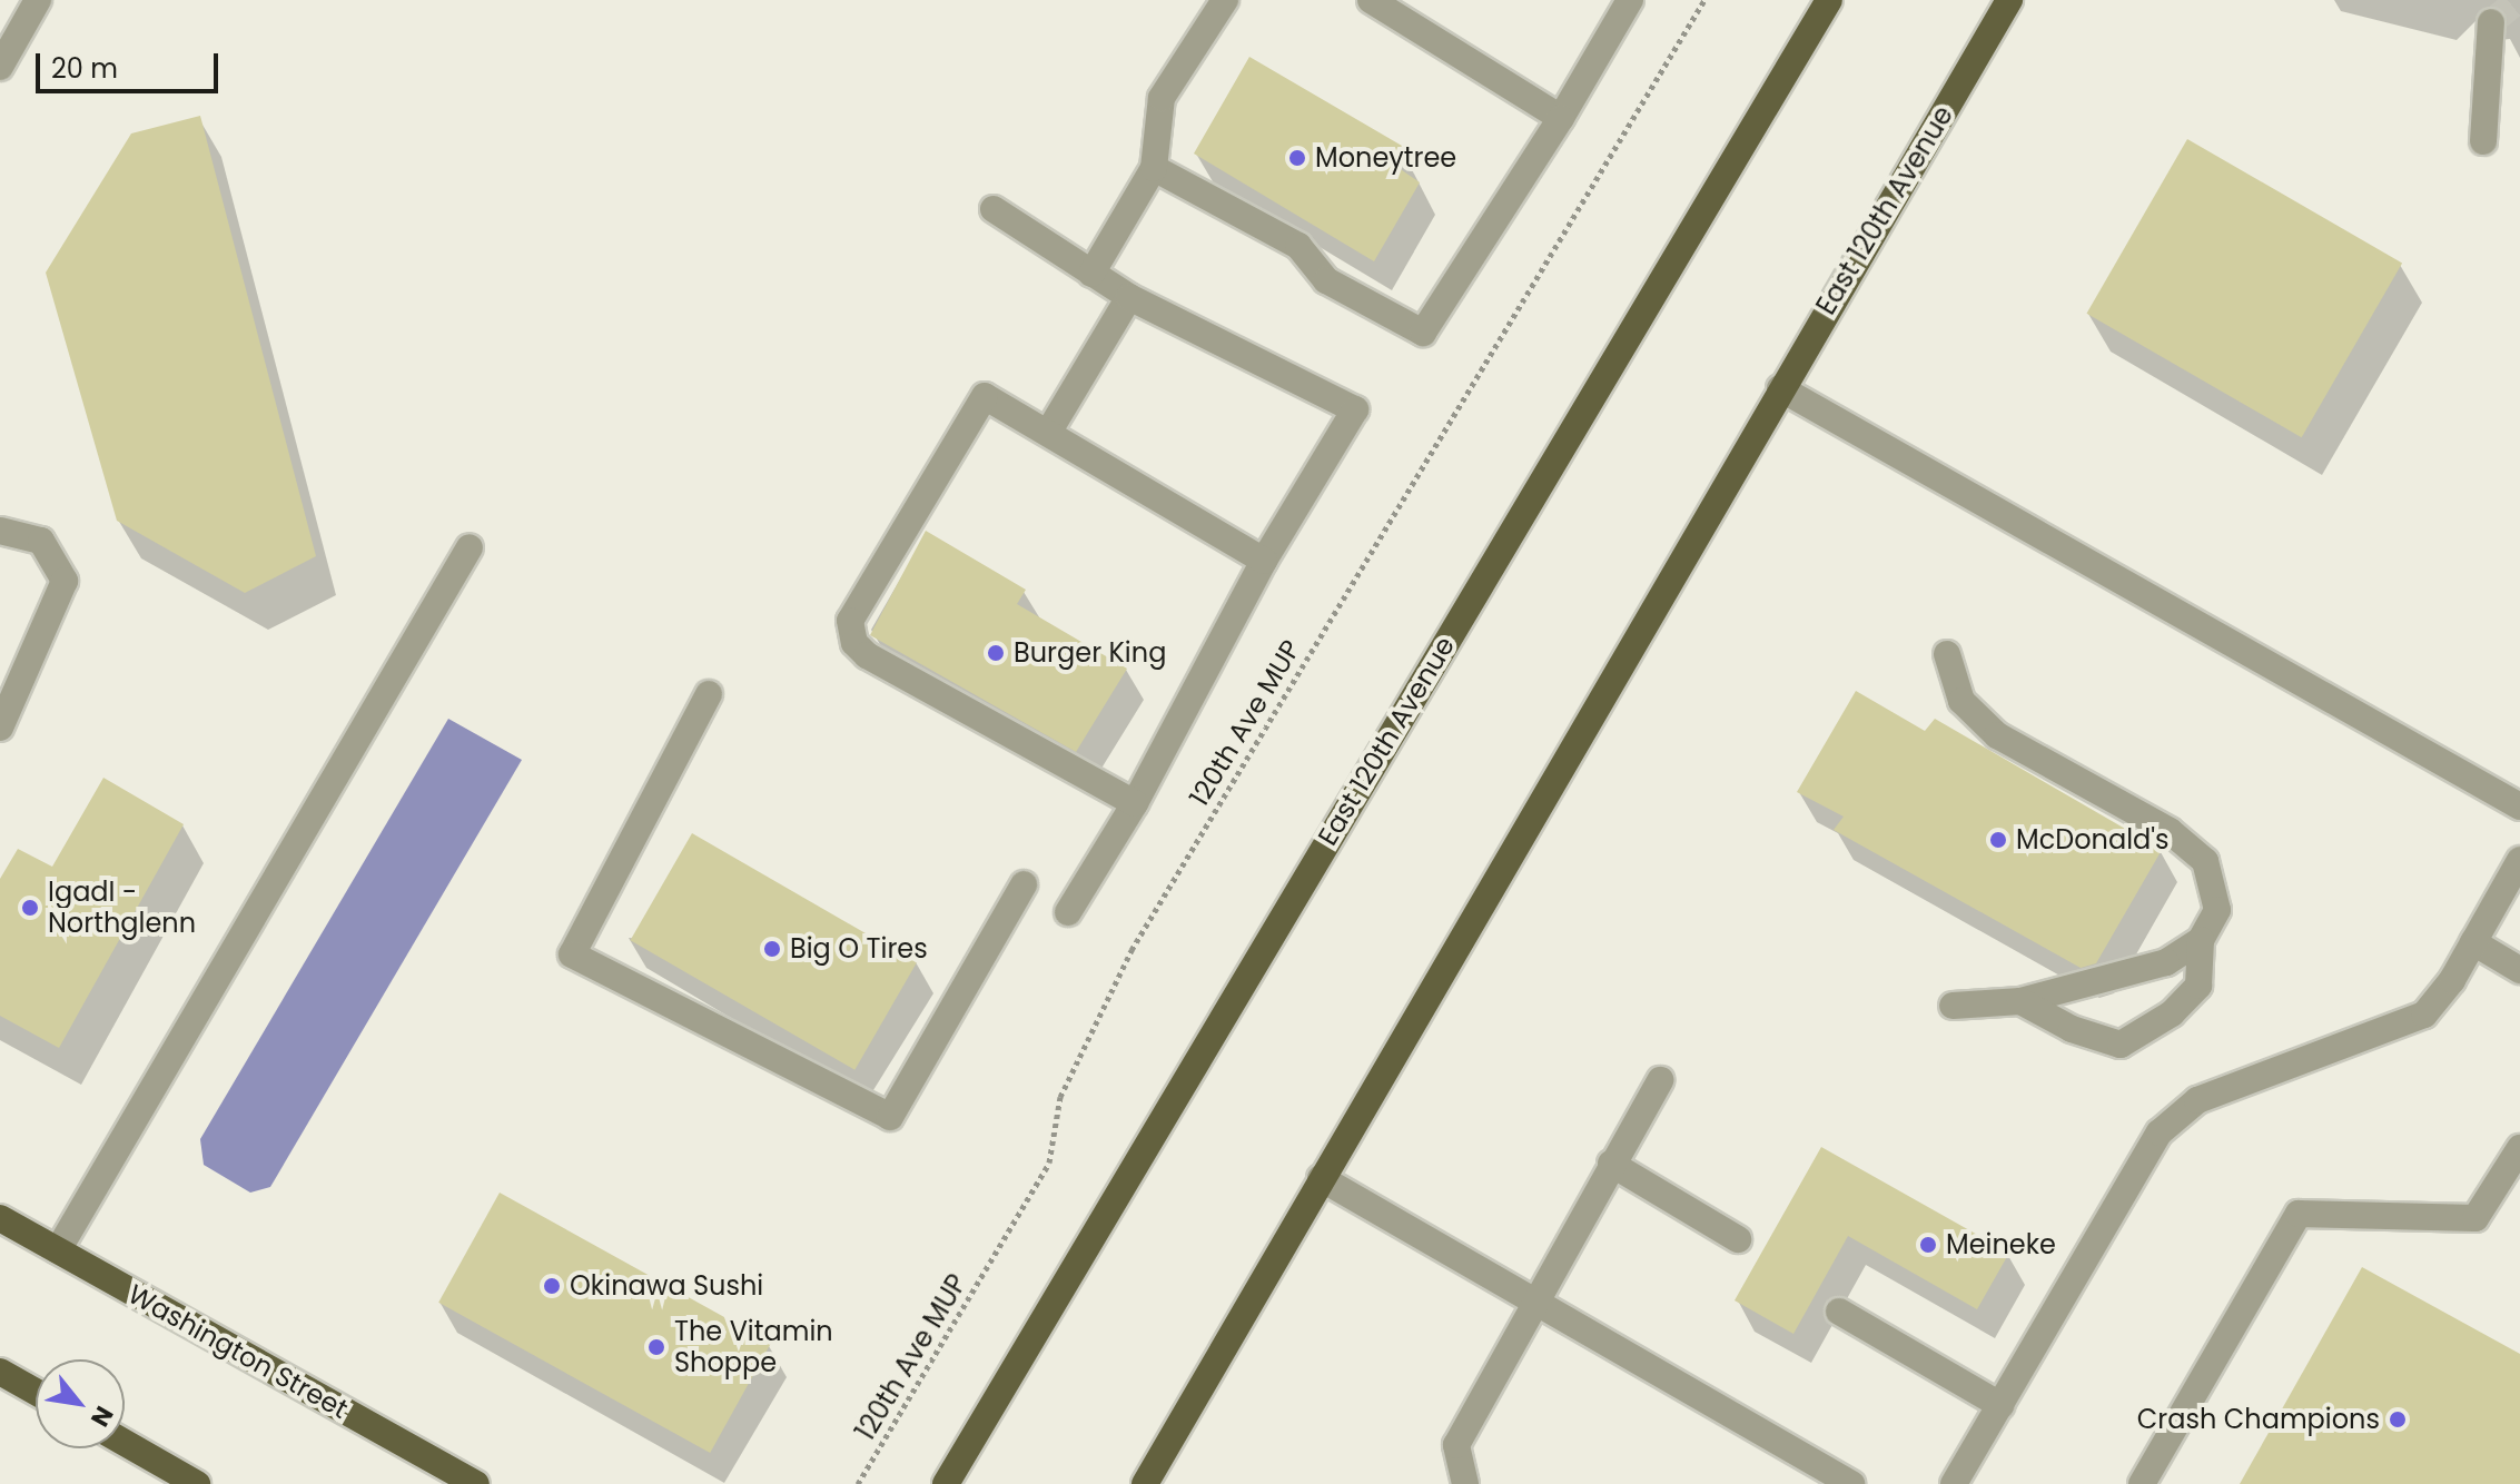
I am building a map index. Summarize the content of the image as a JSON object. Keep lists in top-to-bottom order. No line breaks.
{"streets":{"main road":["East 120th Avenue","Washington Street"],"path":["120th Ave MUP"]},"places":["Moneytree","Burger King","McDonald's","IgadI - Northglenn","Big O Tires","Meineke","Okinawa Sushi","The Vitamin Shoppe","Crash Champions"],"scale_bar":"20 m","north":"bottom right"}
